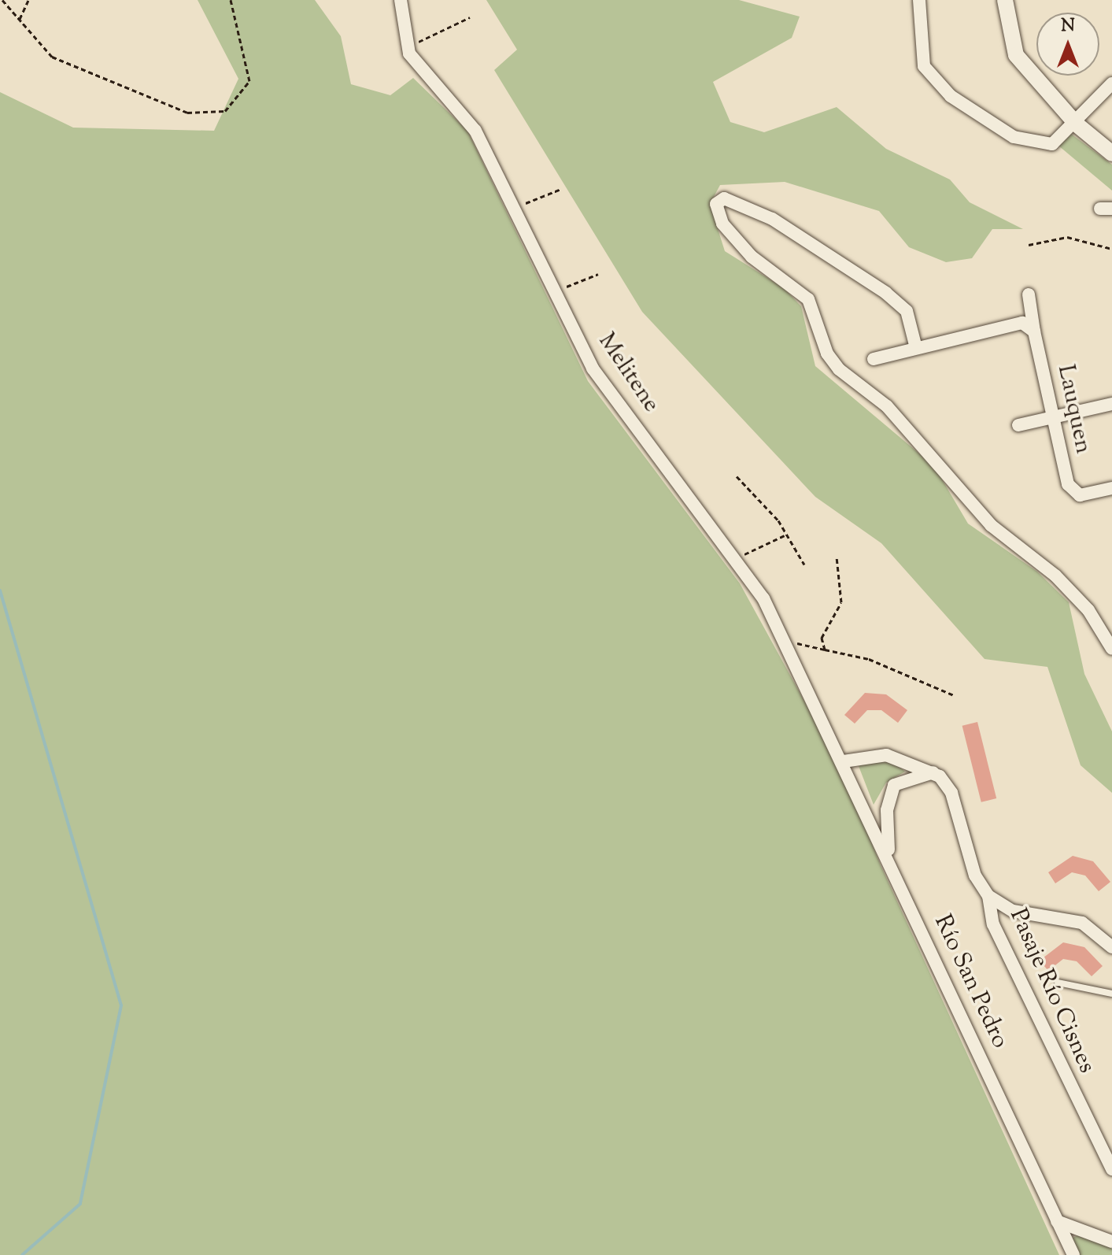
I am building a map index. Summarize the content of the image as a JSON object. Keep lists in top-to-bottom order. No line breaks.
{"streets":{"street":["Melitene","Lauquen","Río San Pedro","Pasaje Río Cisnes"]},"crossings":[["Melitene","Río San Pedro"]],"north":"top"}
